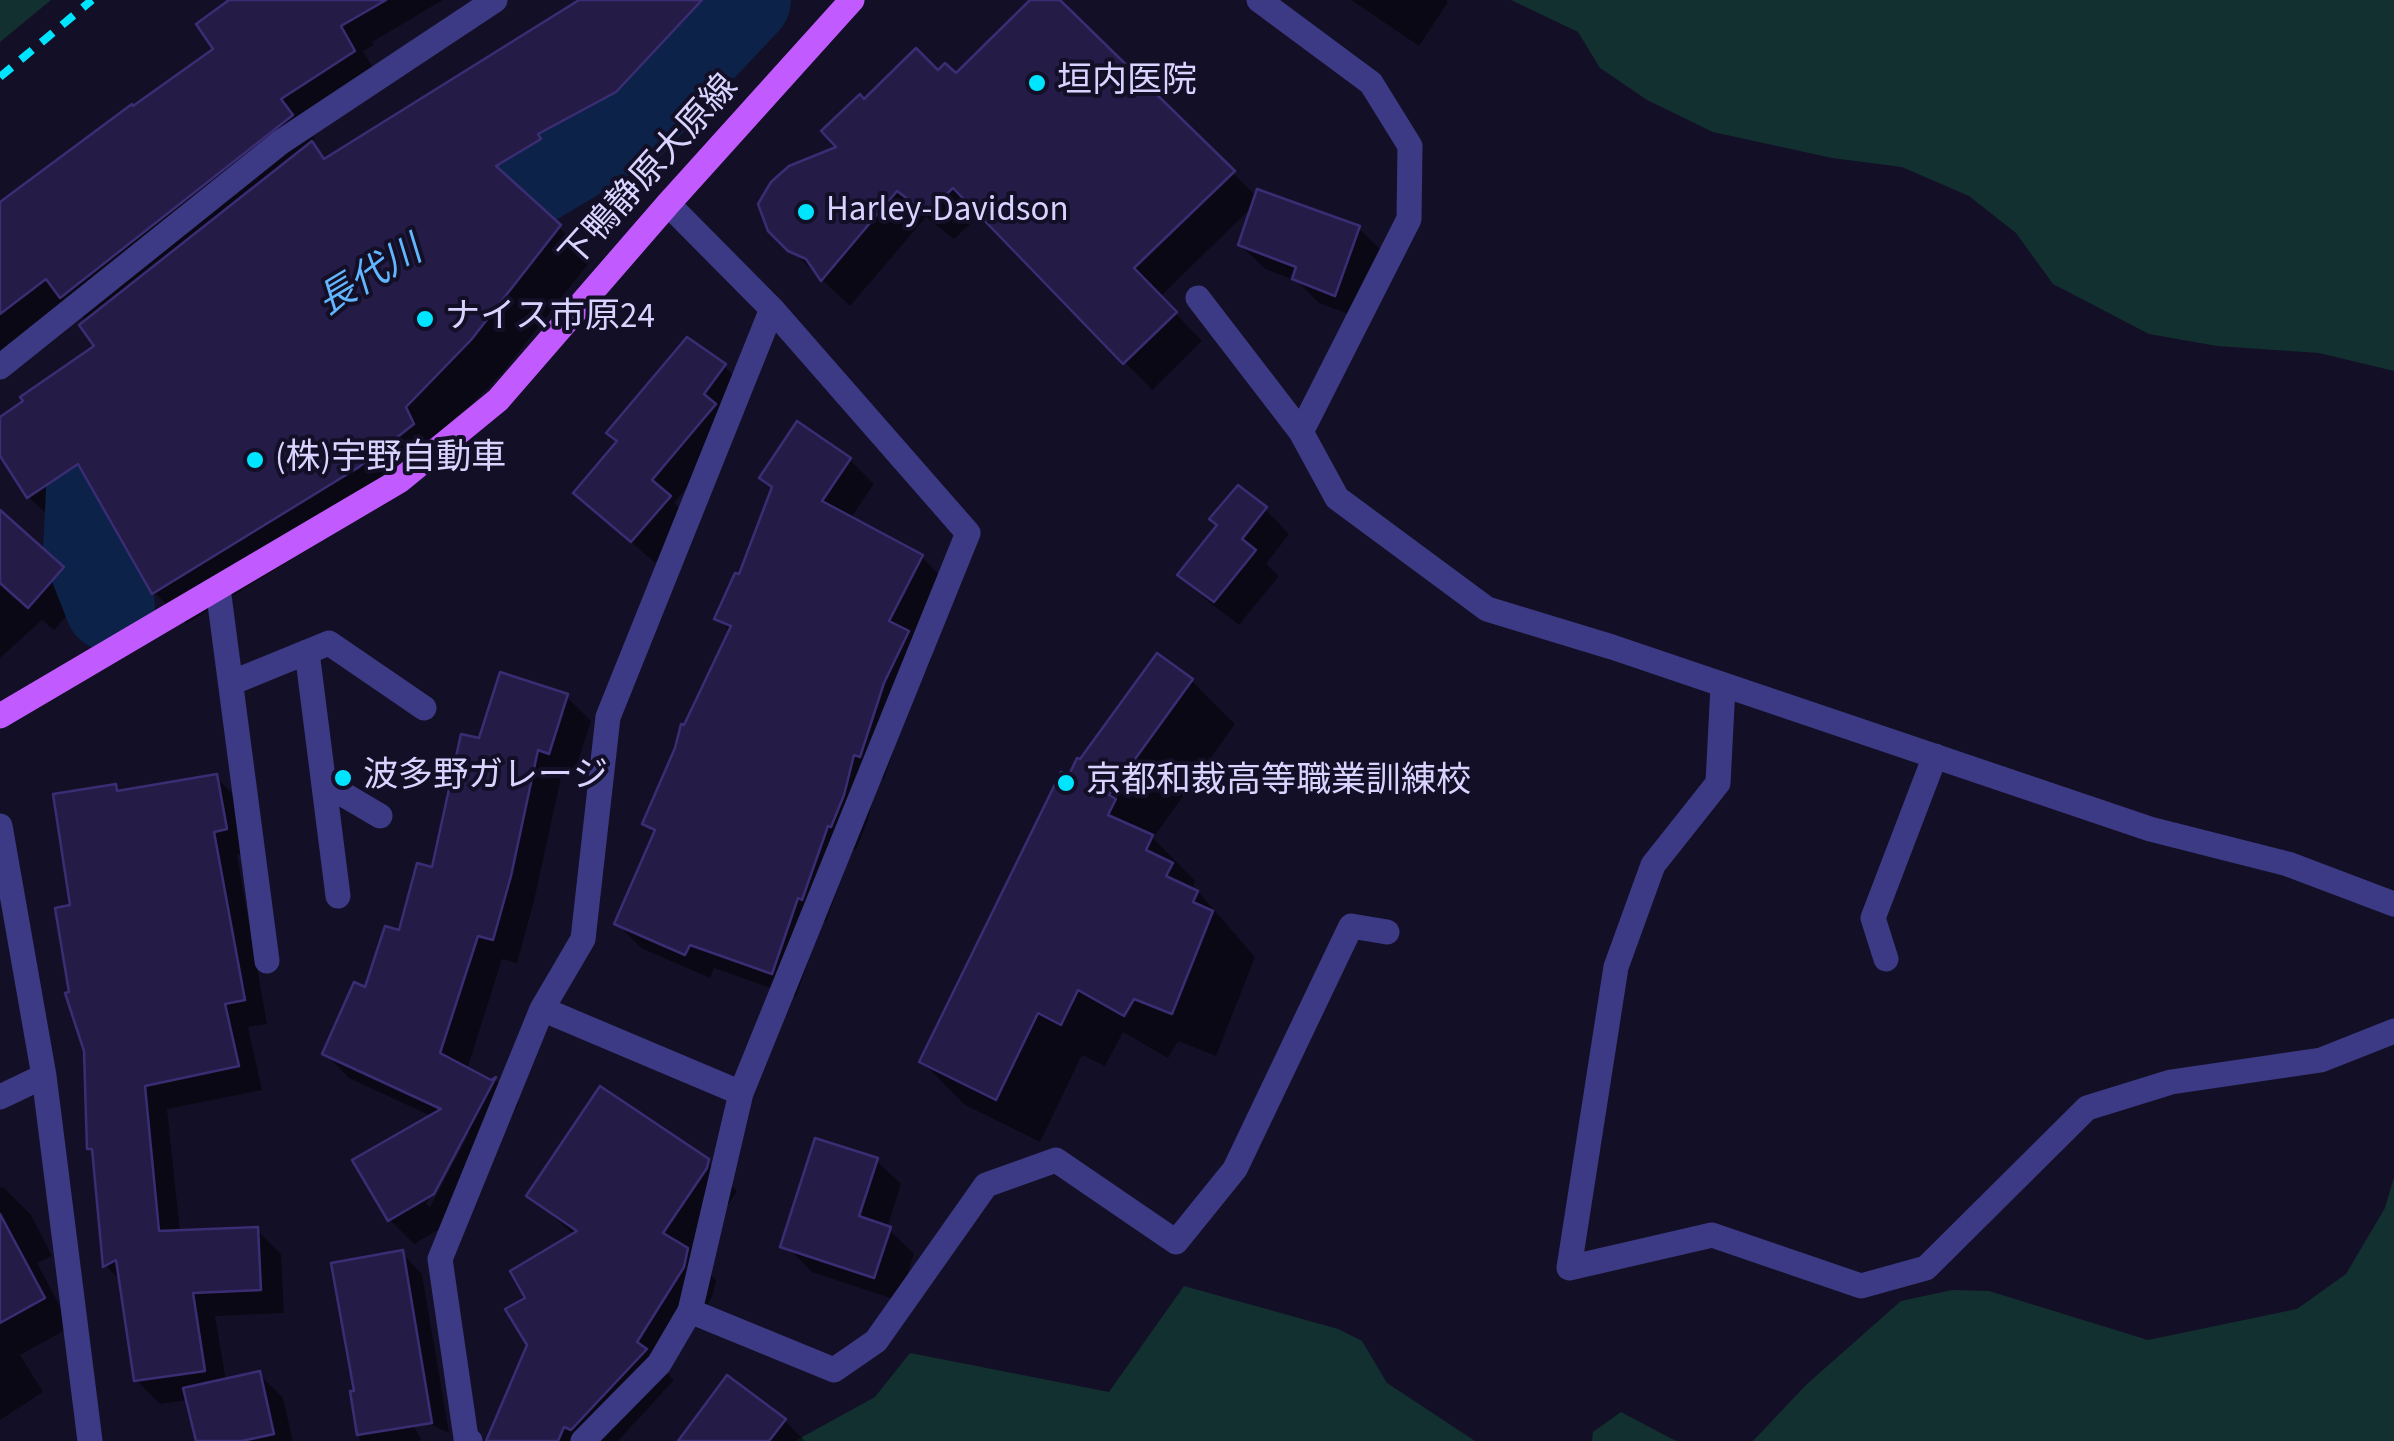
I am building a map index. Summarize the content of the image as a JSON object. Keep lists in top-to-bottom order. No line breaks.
{"streets":{"main road":["下鴨静原大原線"]},"water":["長代川"],"places":["垣内医院","Harley-Davidson","ナイス市原24","(株)宇野自動車","波多野ガレージ","京都和裁高等職業訓練校"]}
